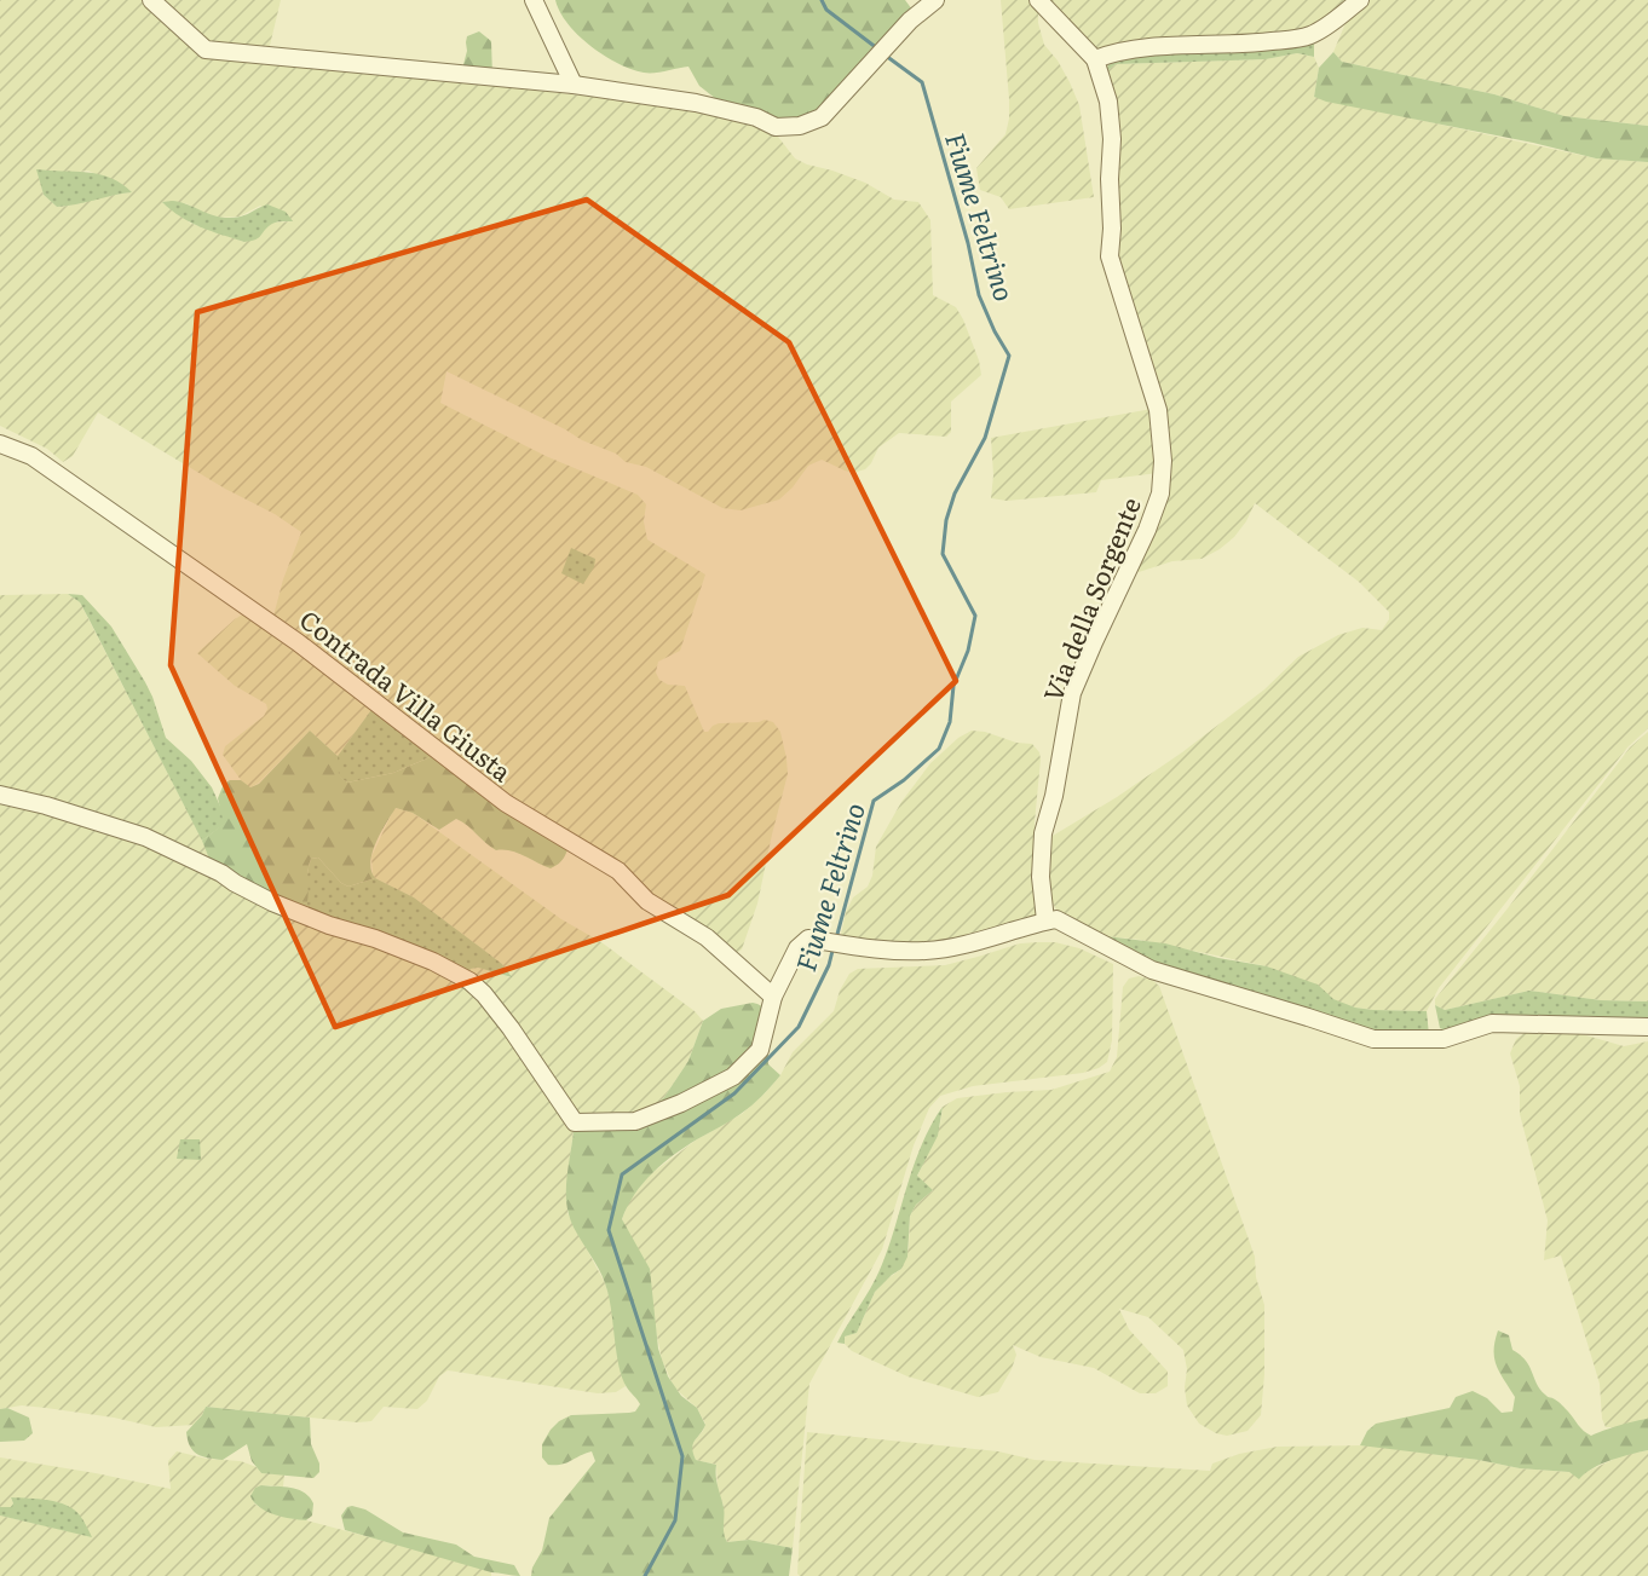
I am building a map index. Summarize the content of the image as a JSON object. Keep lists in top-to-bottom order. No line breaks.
{"streets":{"street":["Via della Sorgente","Contrada Villa Giusta"]},"water":["Fiume Feltrino"]}
